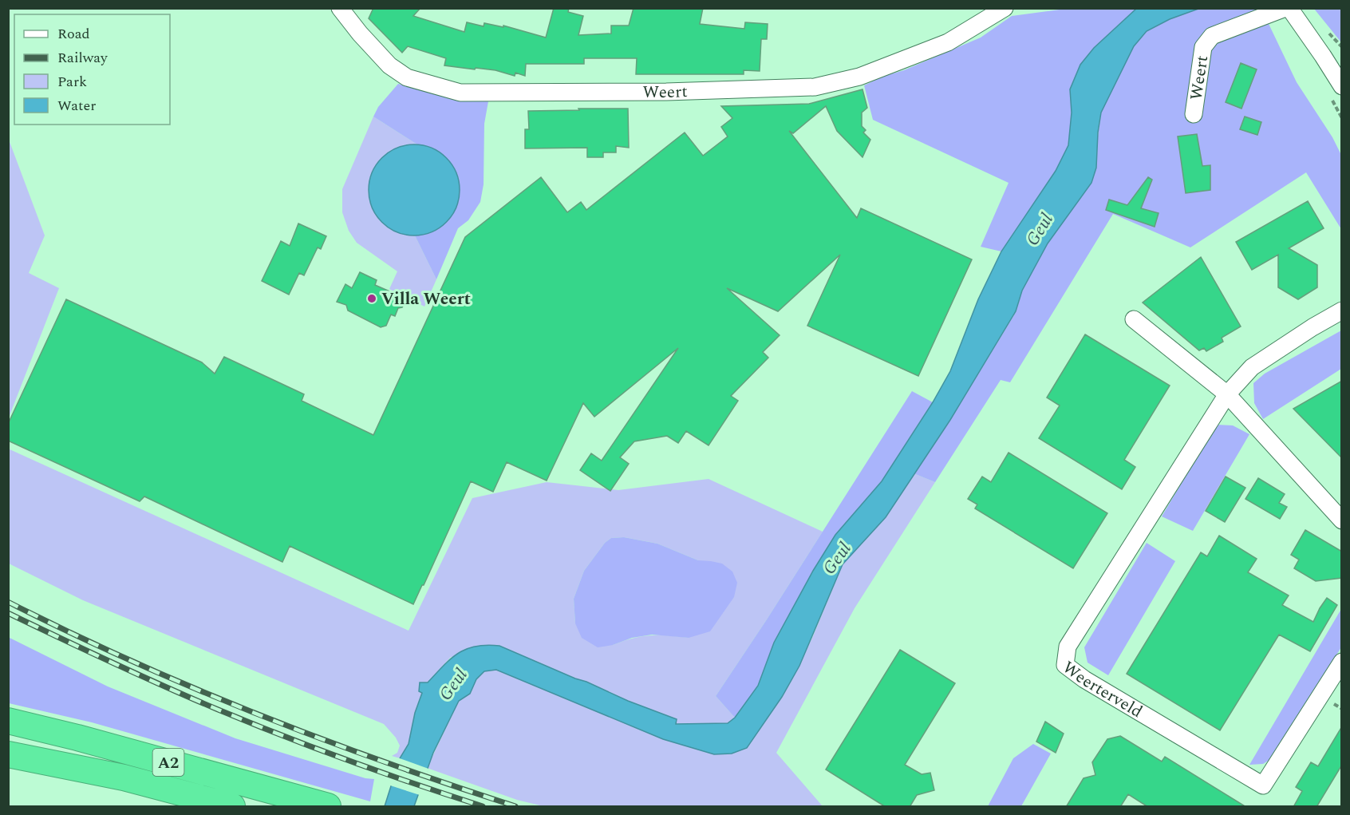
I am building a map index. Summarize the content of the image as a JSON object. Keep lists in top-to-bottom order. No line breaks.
{"streets":{"highway":["A2"],"street":["Weert","Weerterveld"]},"water":["Geul"],"places":["Villa Weert"],"legend":["Road","Railway","Park","Water"]}
